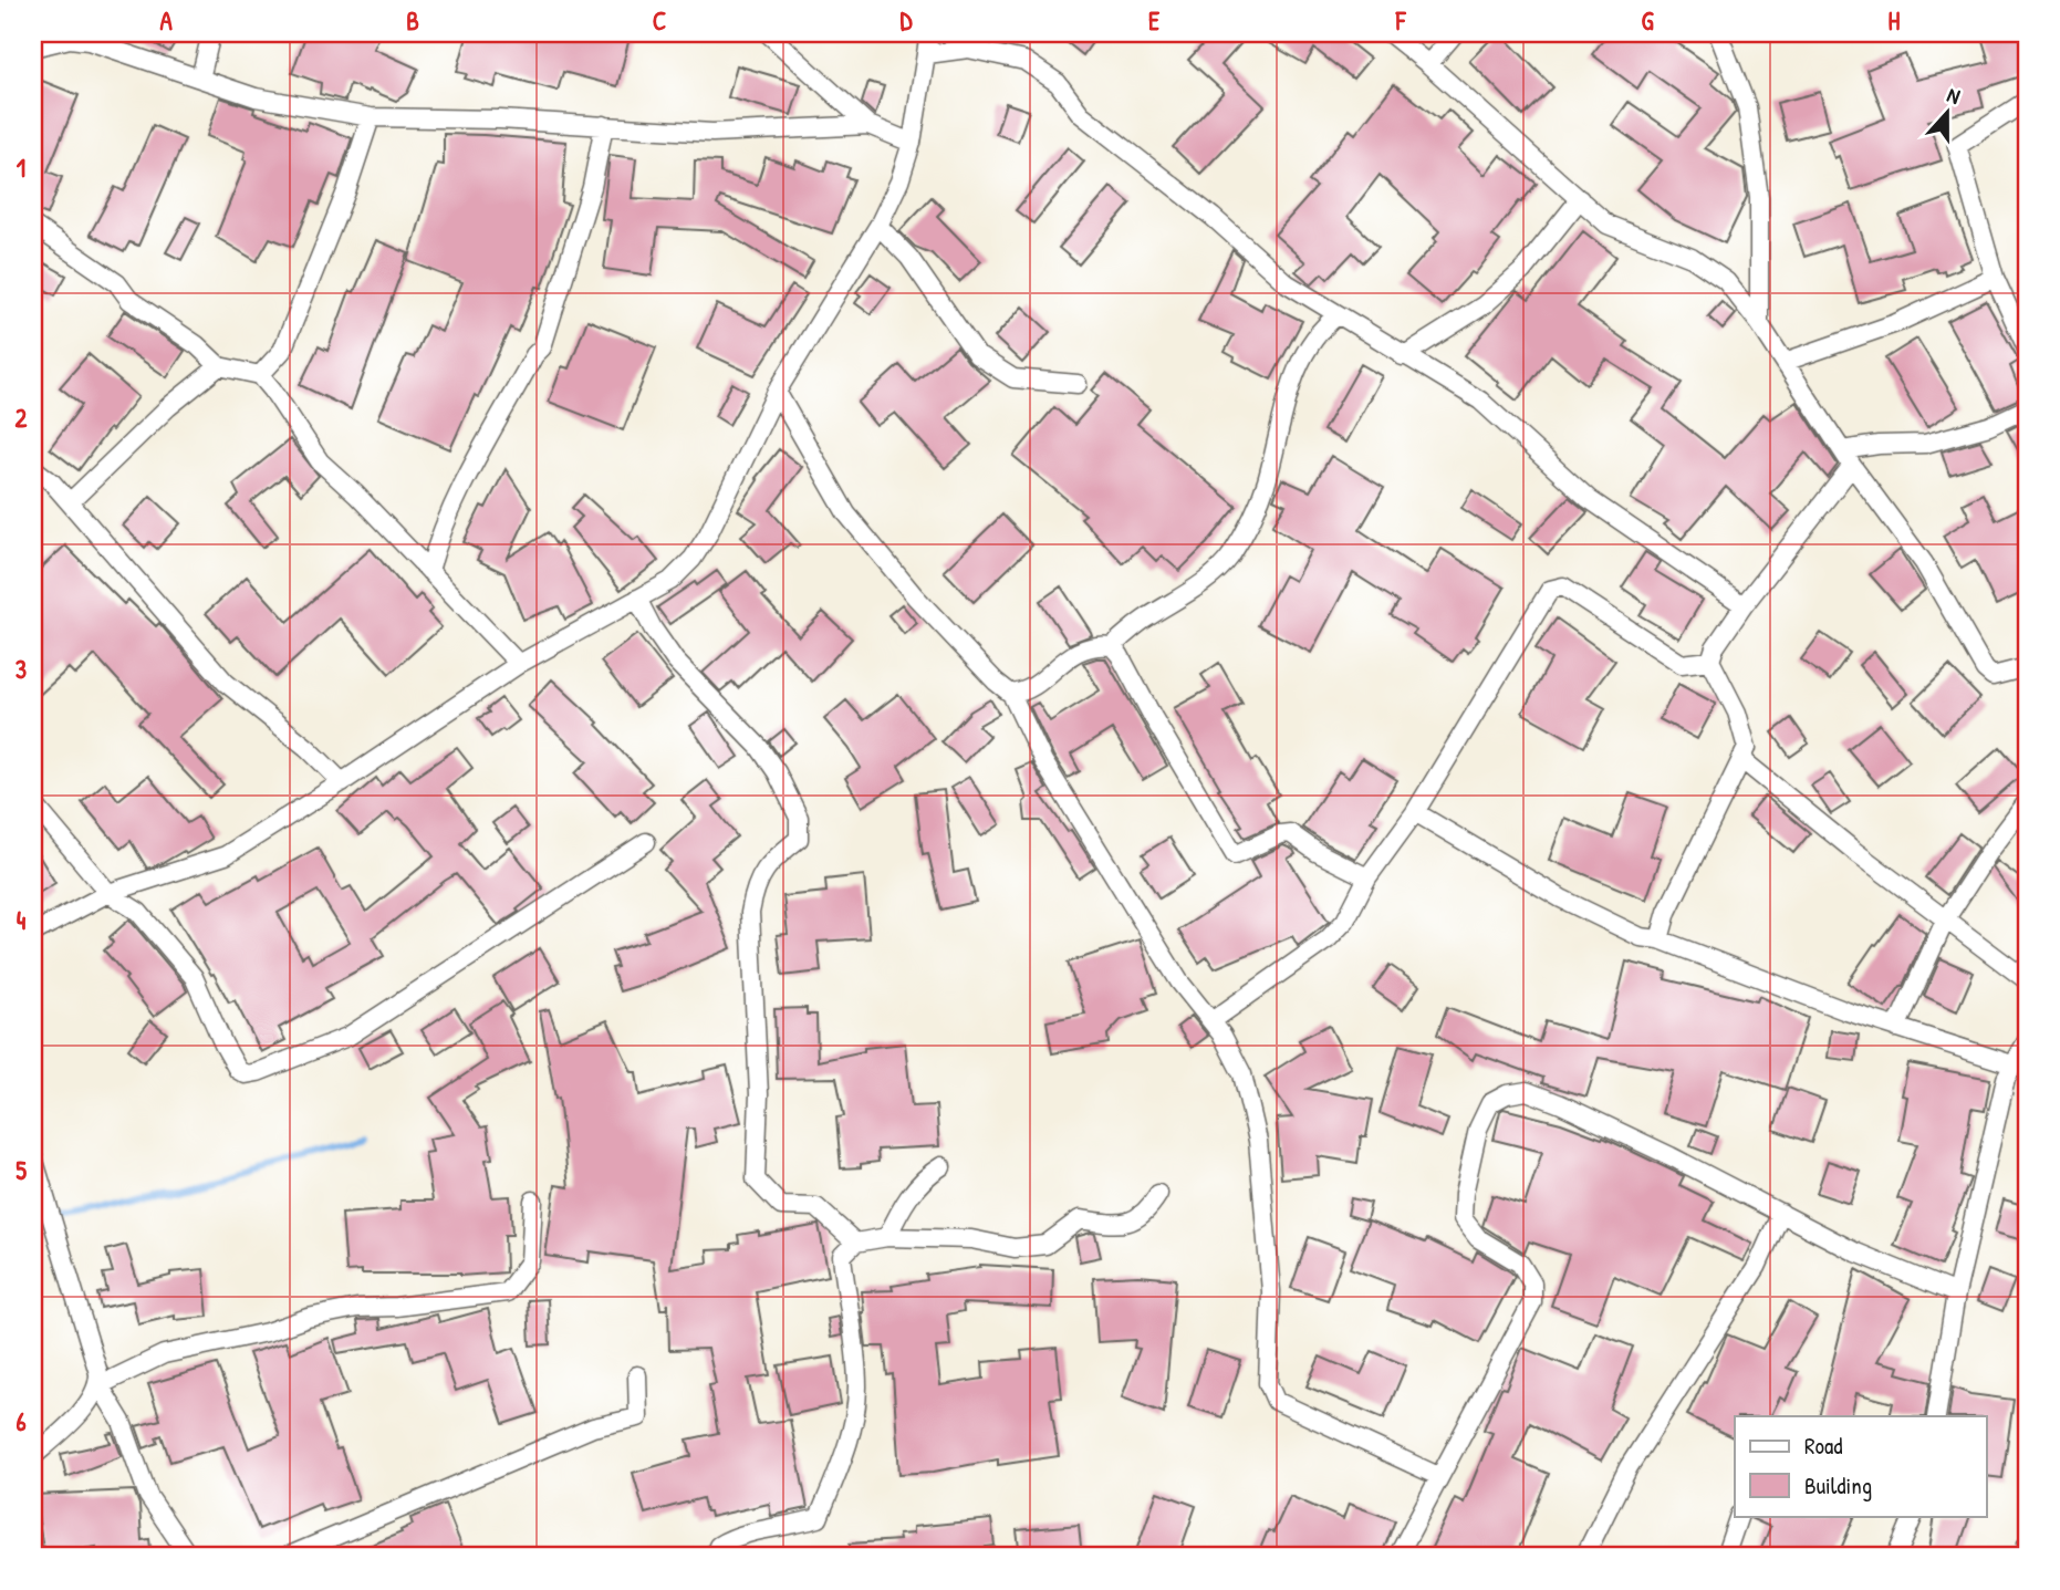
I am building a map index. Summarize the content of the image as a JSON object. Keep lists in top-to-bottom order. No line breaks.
{"legend":["Road","Building"],"north":"top","grid":{"columns":["A","B","C","D","E","F","G","H"],"rows":["1","2","3","4","5","6"]}}
